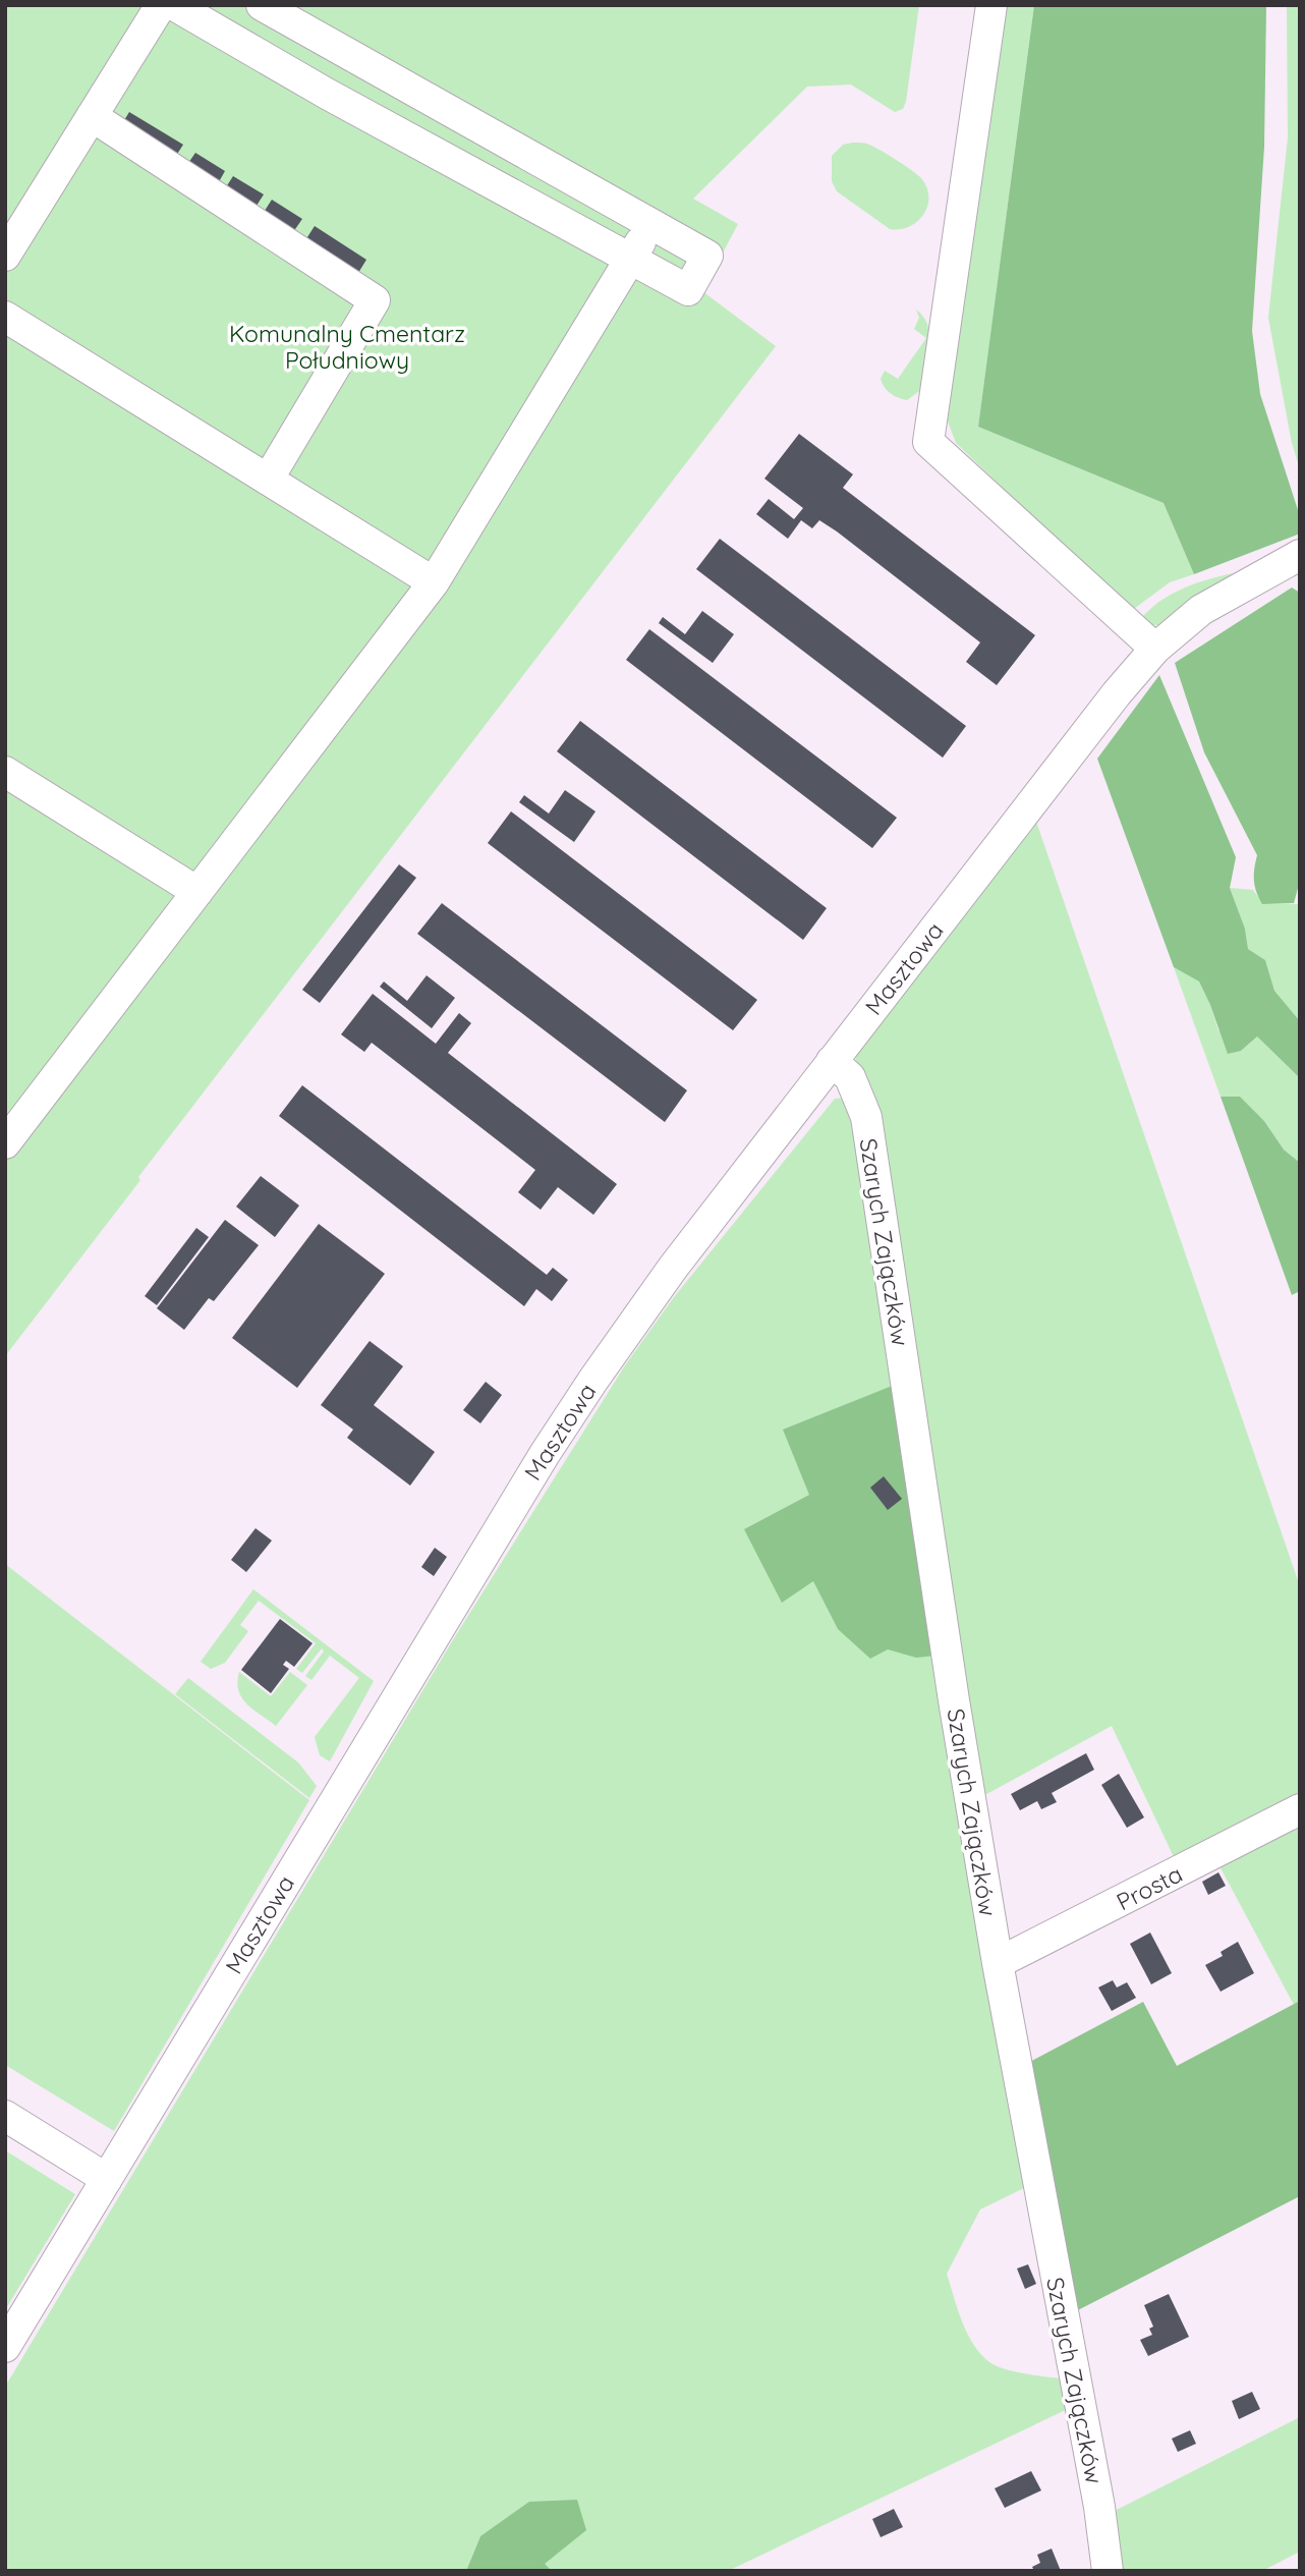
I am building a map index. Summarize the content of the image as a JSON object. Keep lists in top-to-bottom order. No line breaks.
{"streets":{"street":["Masztowa","Szarych Zajączków","Prosta"]},"crossings":[["Masztowa","Szarych Zajączków"],["Szarych Zajączków","Prosta"]],"parks":["Komunalny Cmentarz Południowy"]}
